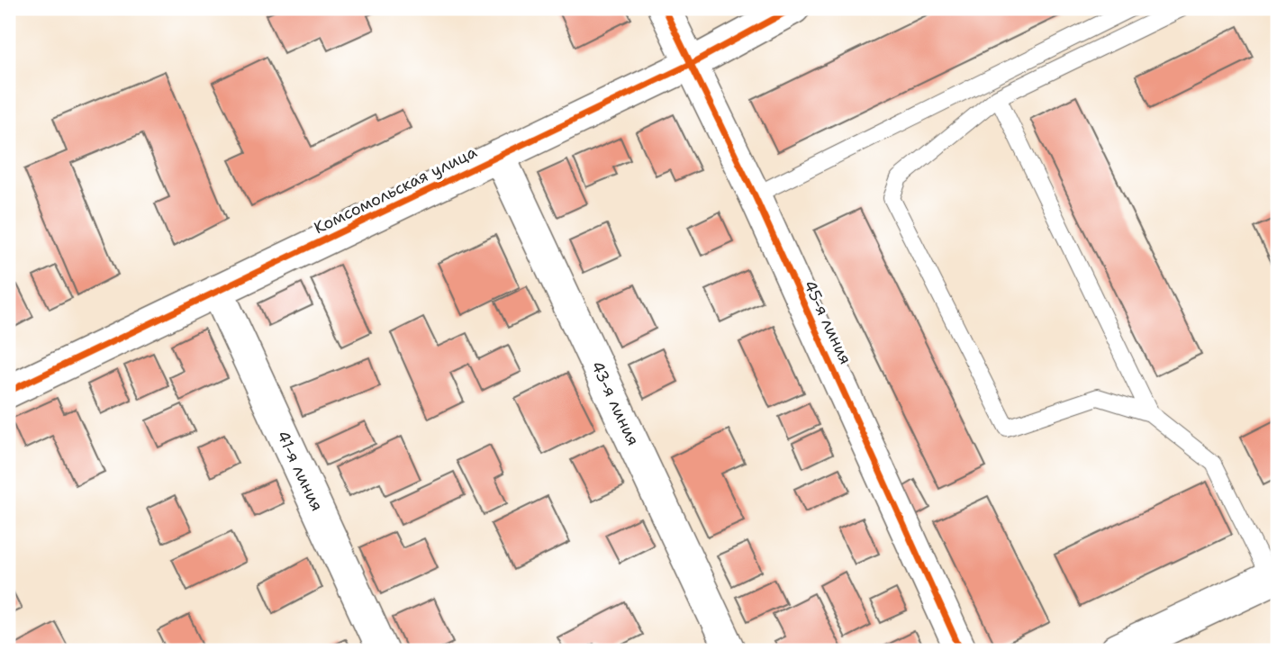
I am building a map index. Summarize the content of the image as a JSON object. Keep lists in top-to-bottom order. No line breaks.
{"streets":{"street":["Комсомольская улица","45-я линия","43-я линия","41-я линия"]},"crossings":[["Комсомольская улица","45-я линия"],["Комсомольская улица","43-я линия"],["Комсомольская улица","41-я линия"]]}
